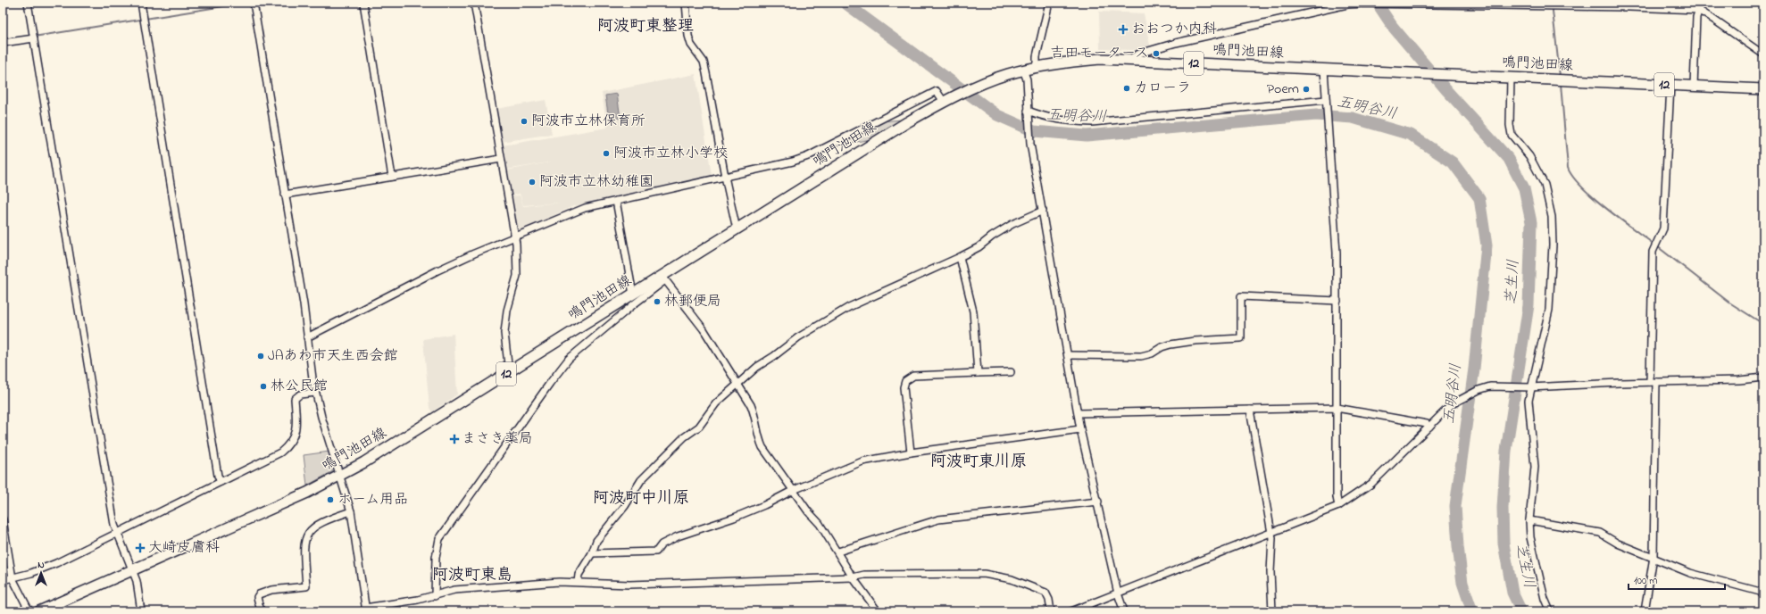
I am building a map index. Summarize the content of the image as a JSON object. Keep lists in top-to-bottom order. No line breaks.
{"streets":{"main road":["鳴門池田線","12"]},"districts":["阿波町東整理","阿波町東川原","阿波町中川原","阿波町東島"],"water":["五明谷川","芝生川"],"places":{"health":["おおつか内科","まさき薬局","大崎皮膚科"],"other":["吉田モータース","カローラ","Poem","阿波市立林保育所","阿波市立林小学校","阿波市立林幼稚園","林郵便局","JAあわ市天生西会館","林公民館","ホーム用品"]},"scale_bar":"100 m","north":"top"}
